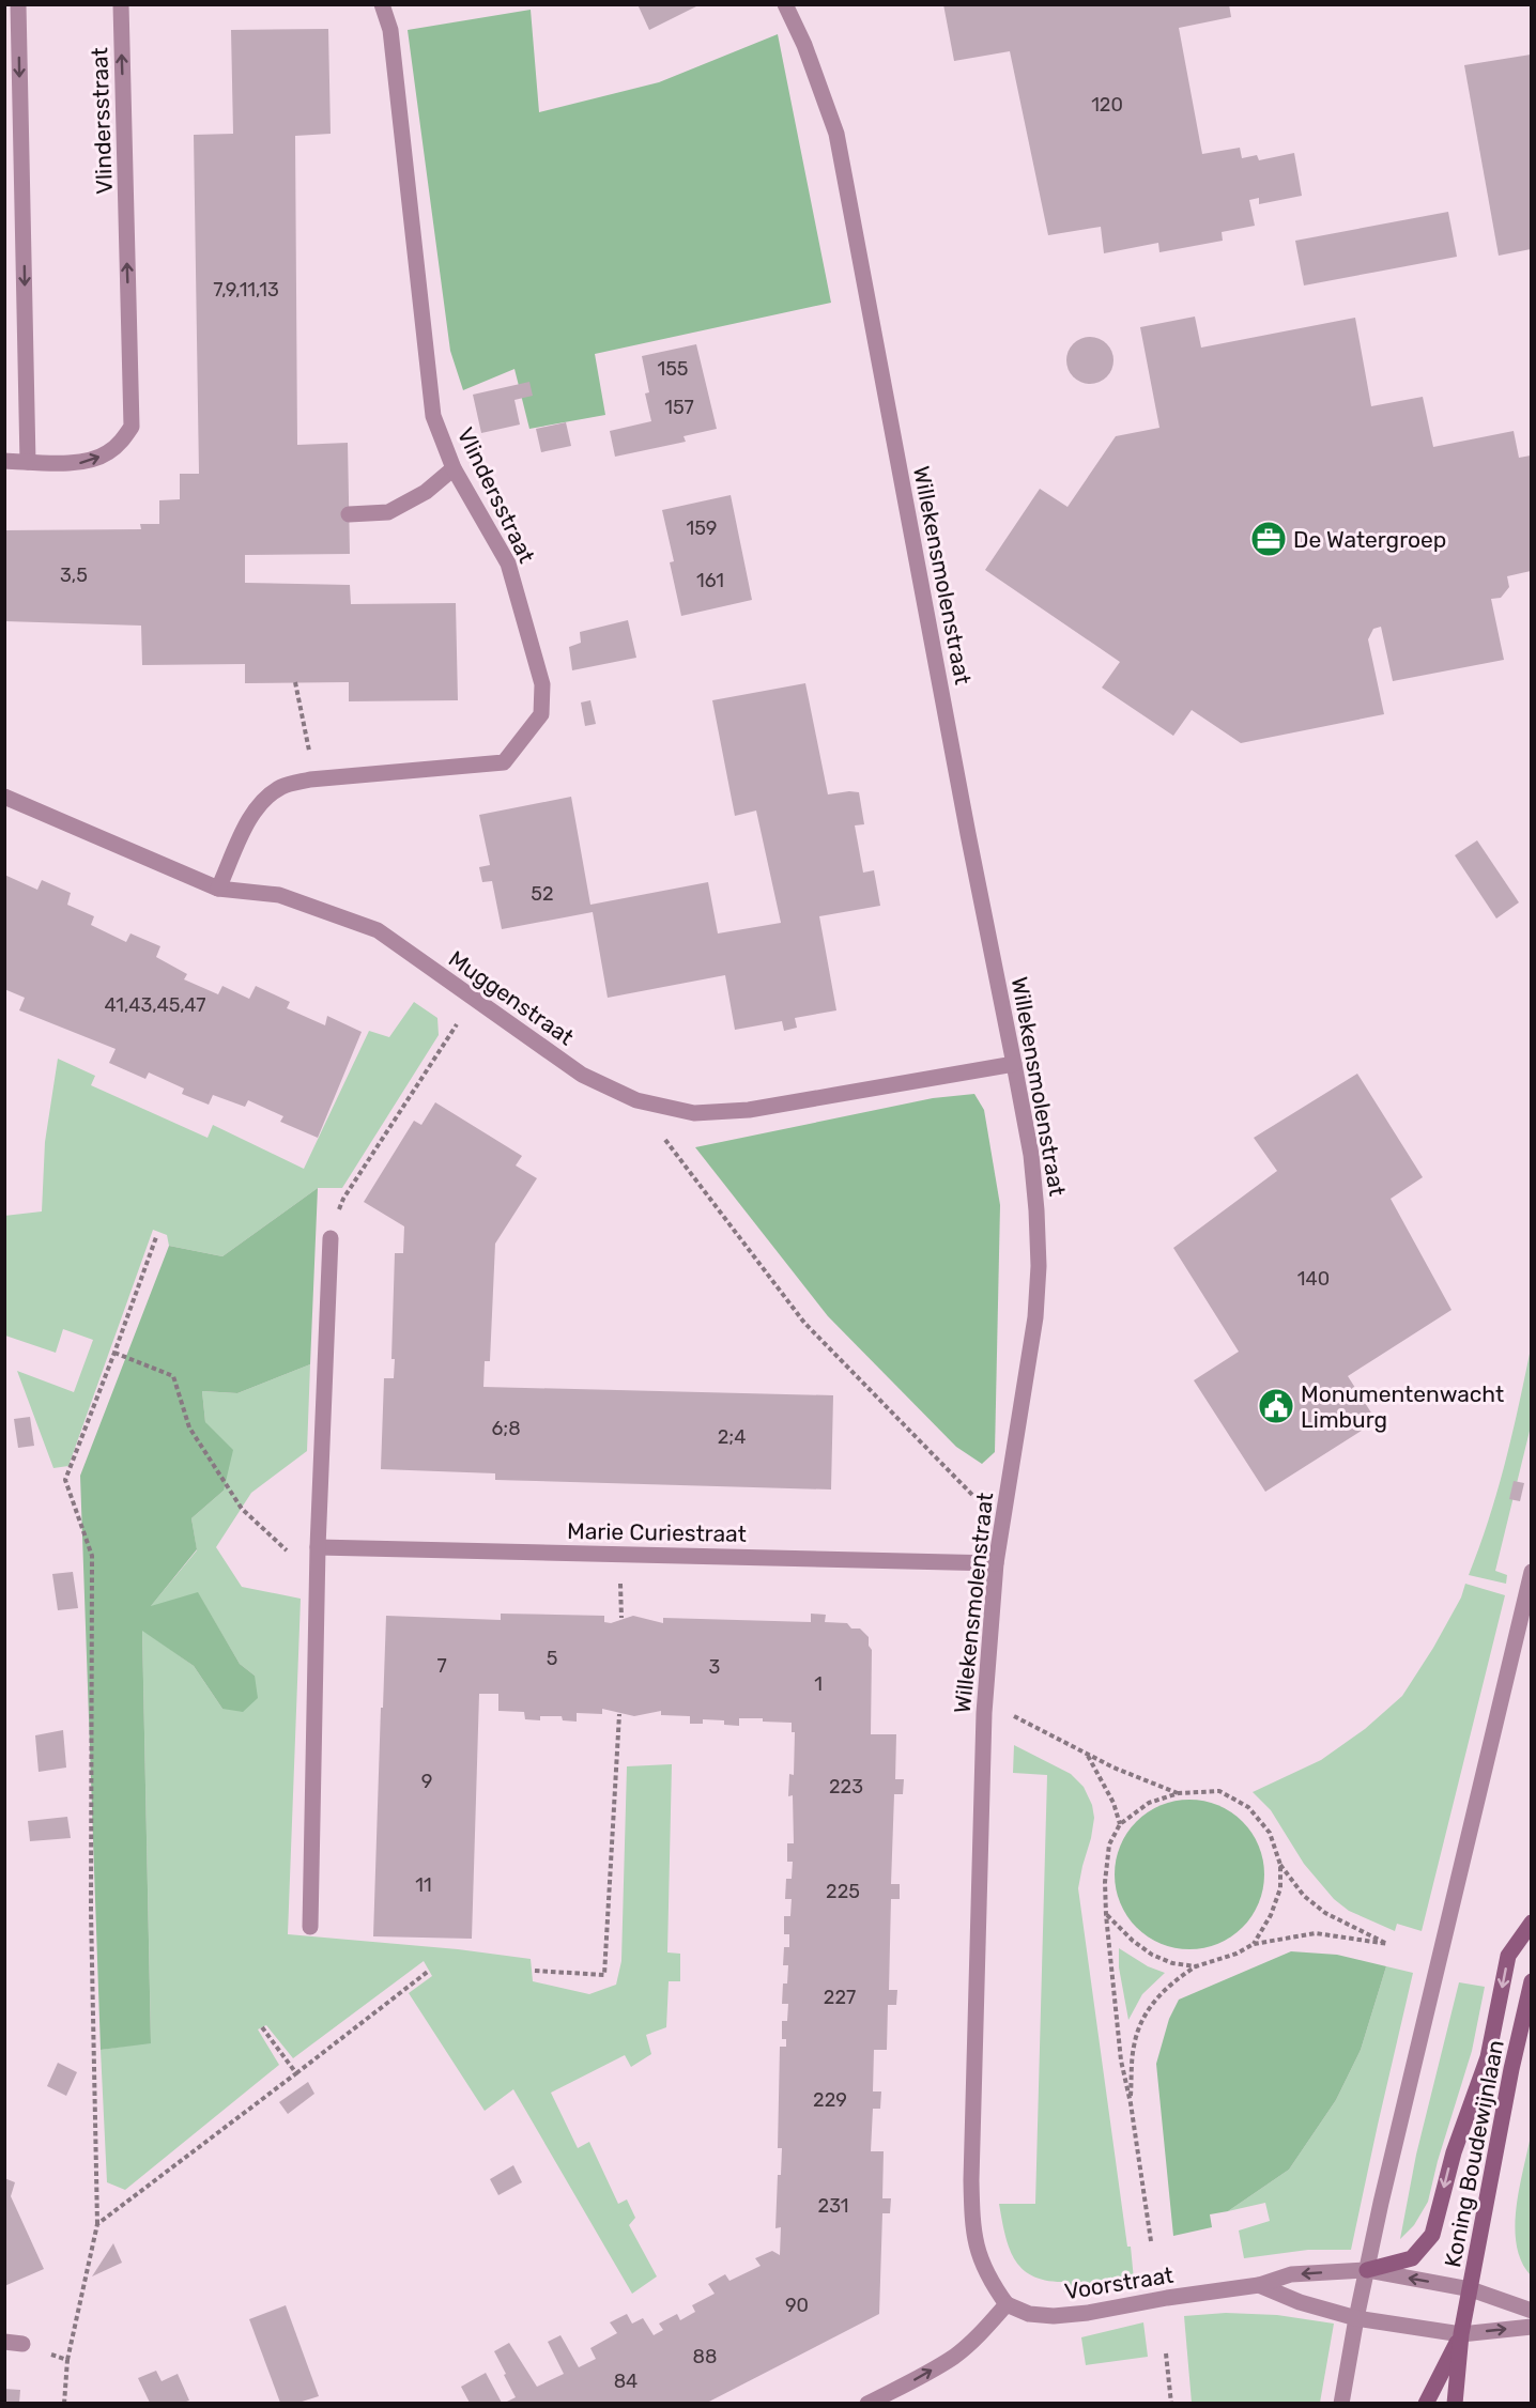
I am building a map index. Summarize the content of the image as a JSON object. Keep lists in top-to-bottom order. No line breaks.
{"streets":{"main road":["Koning Boudewijnlaan"],"street":["Vlindersstraat","Willekensmolenstraat","Muggenstraat","Marie Curiestraat","Voorstraat"]},"crossings":[["Vlindersstraat","Muggenstraat"],["Willekensmolenstraat","Muggenstraat"],["Willekensmolenstraat","Marie Curiestraat"],["Willekensmolenstraat","Voorstraat"],["Koning Boudewijnlaan","Voorstraat"]],"places":{"office":["De Watergroep"],"public building":["Monumentenwacht Limburg"]},"house_numbers":["120","7,9,11,13","155","157","159","3,5","161","52","41,43,45,47","140","6;8","2;4","5","7","3","1","9","223","11","225","227","229","231","90","88","84"]}
